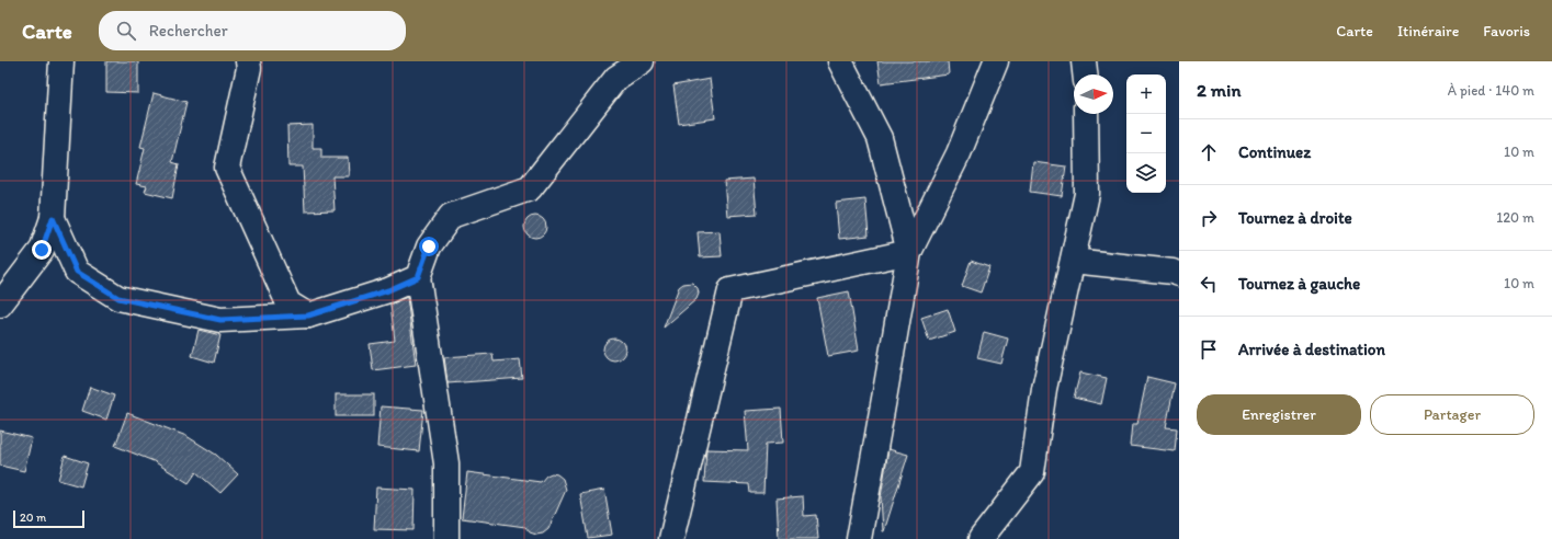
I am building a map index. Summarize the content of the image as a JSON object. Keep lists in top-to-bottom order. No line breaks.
{"scale_bar":"20 m","north":"right","page":{"header":"Carte","search":"Rechercher","nav":["Carte","Itinéraire","Favoris"],"heading":["2 min","À pied · 140 m"],"map_buttons":["+","−"],"list":[["Continuez","10 m"],["Tournez à droite","120 m"],["Tournez à gauche","10 m"],"Arrivée à destination"],"buttons":["Enregistrer","Partager"],"scale":"20 m"}}
